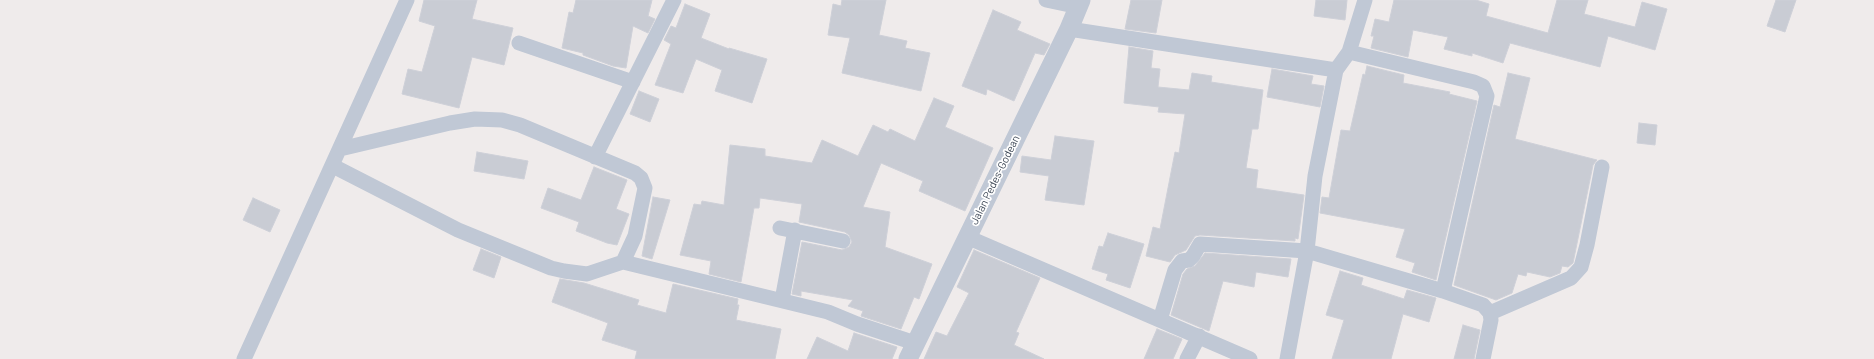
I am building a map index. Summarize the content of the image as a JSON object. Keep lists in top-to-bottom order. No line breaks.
{"streets":{"street":["Jalan Pedes-Godean"]}}
